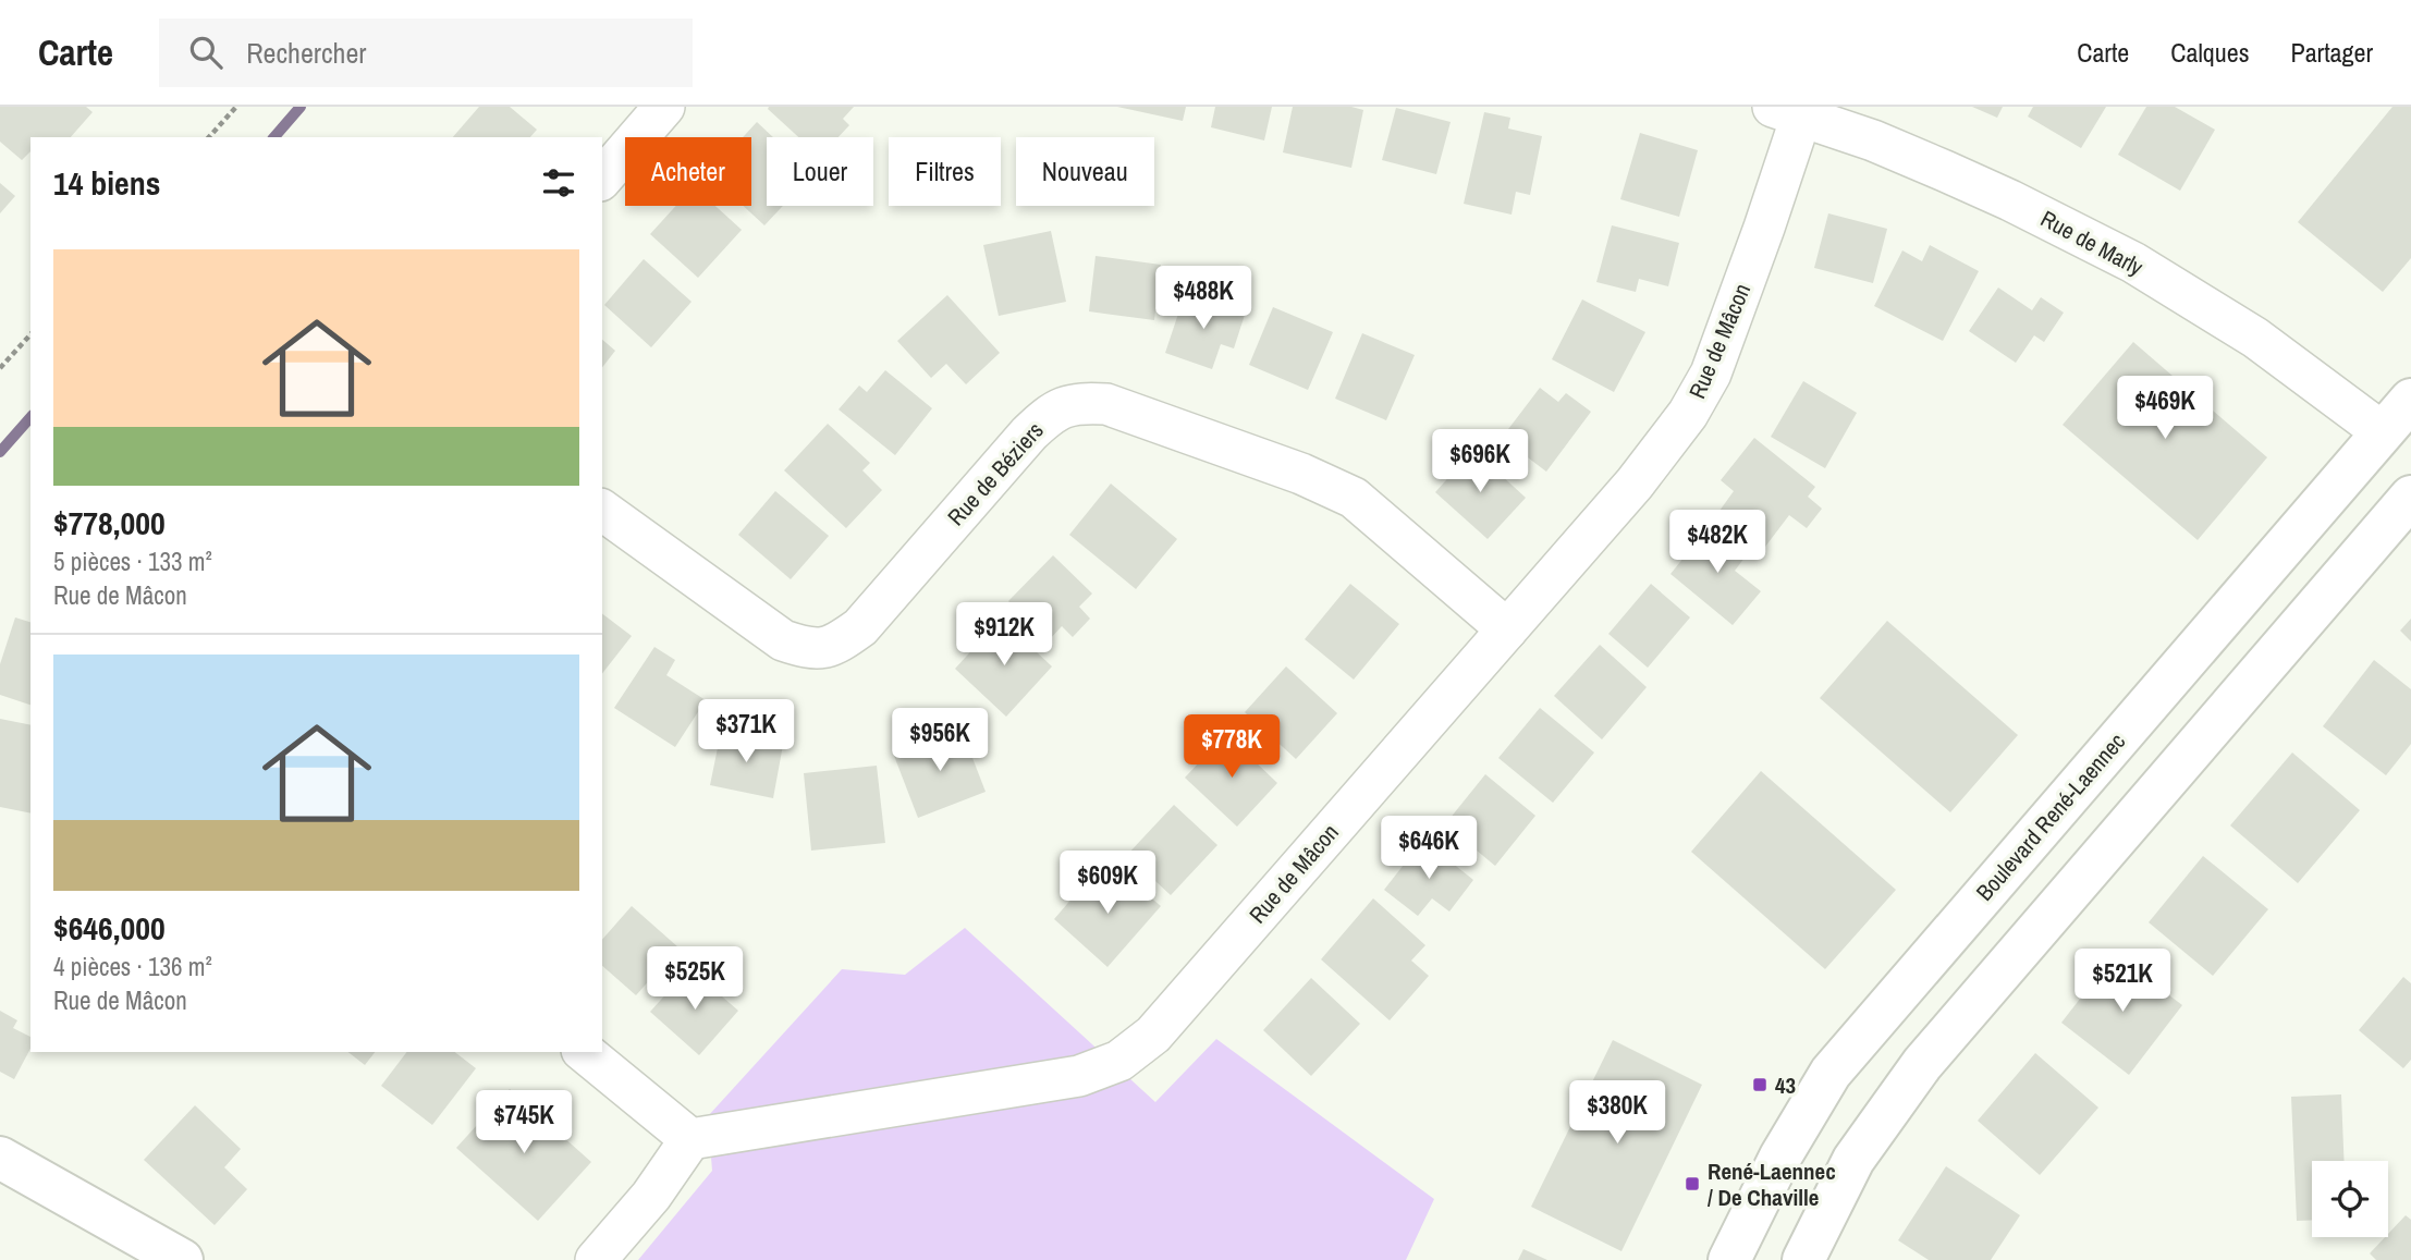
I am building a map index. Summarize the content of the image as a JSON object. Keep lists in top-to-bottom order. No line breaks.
{"streets":{"street":["Rue de Marly","Rue de Mâcon","Rue de Béziers","Boulevard René-Laennec"]},"crossings":[["Rue de Marly","Rue de Mâcon"],["Rue de Marly","Boulevard René-Laennec"],["Rue de Mâcon","Rue de Béziers"]],"places":{"transit":["43","René-Laennec / De Chaville"]},"page":{"header":"Carte","search":"Rechercher","nav":["Carte","Calques","Partager"],"chip":["Acheter","Louer","Filtres","Nouveau"],"heading":"14 biens","list":[{"name":"$778,000","note":"5 pièces · 133 m² · Rue de Mâcon"},{"name":"$646,000","note":"4 pièces · 136 m² · Rue de Mâcon"}],"price":["$488K","$469K","$696K","$482K","$912K","$371K","$956K","$778K","$646K","$609K","$525K","$521K","$380K","$745K"]}}
